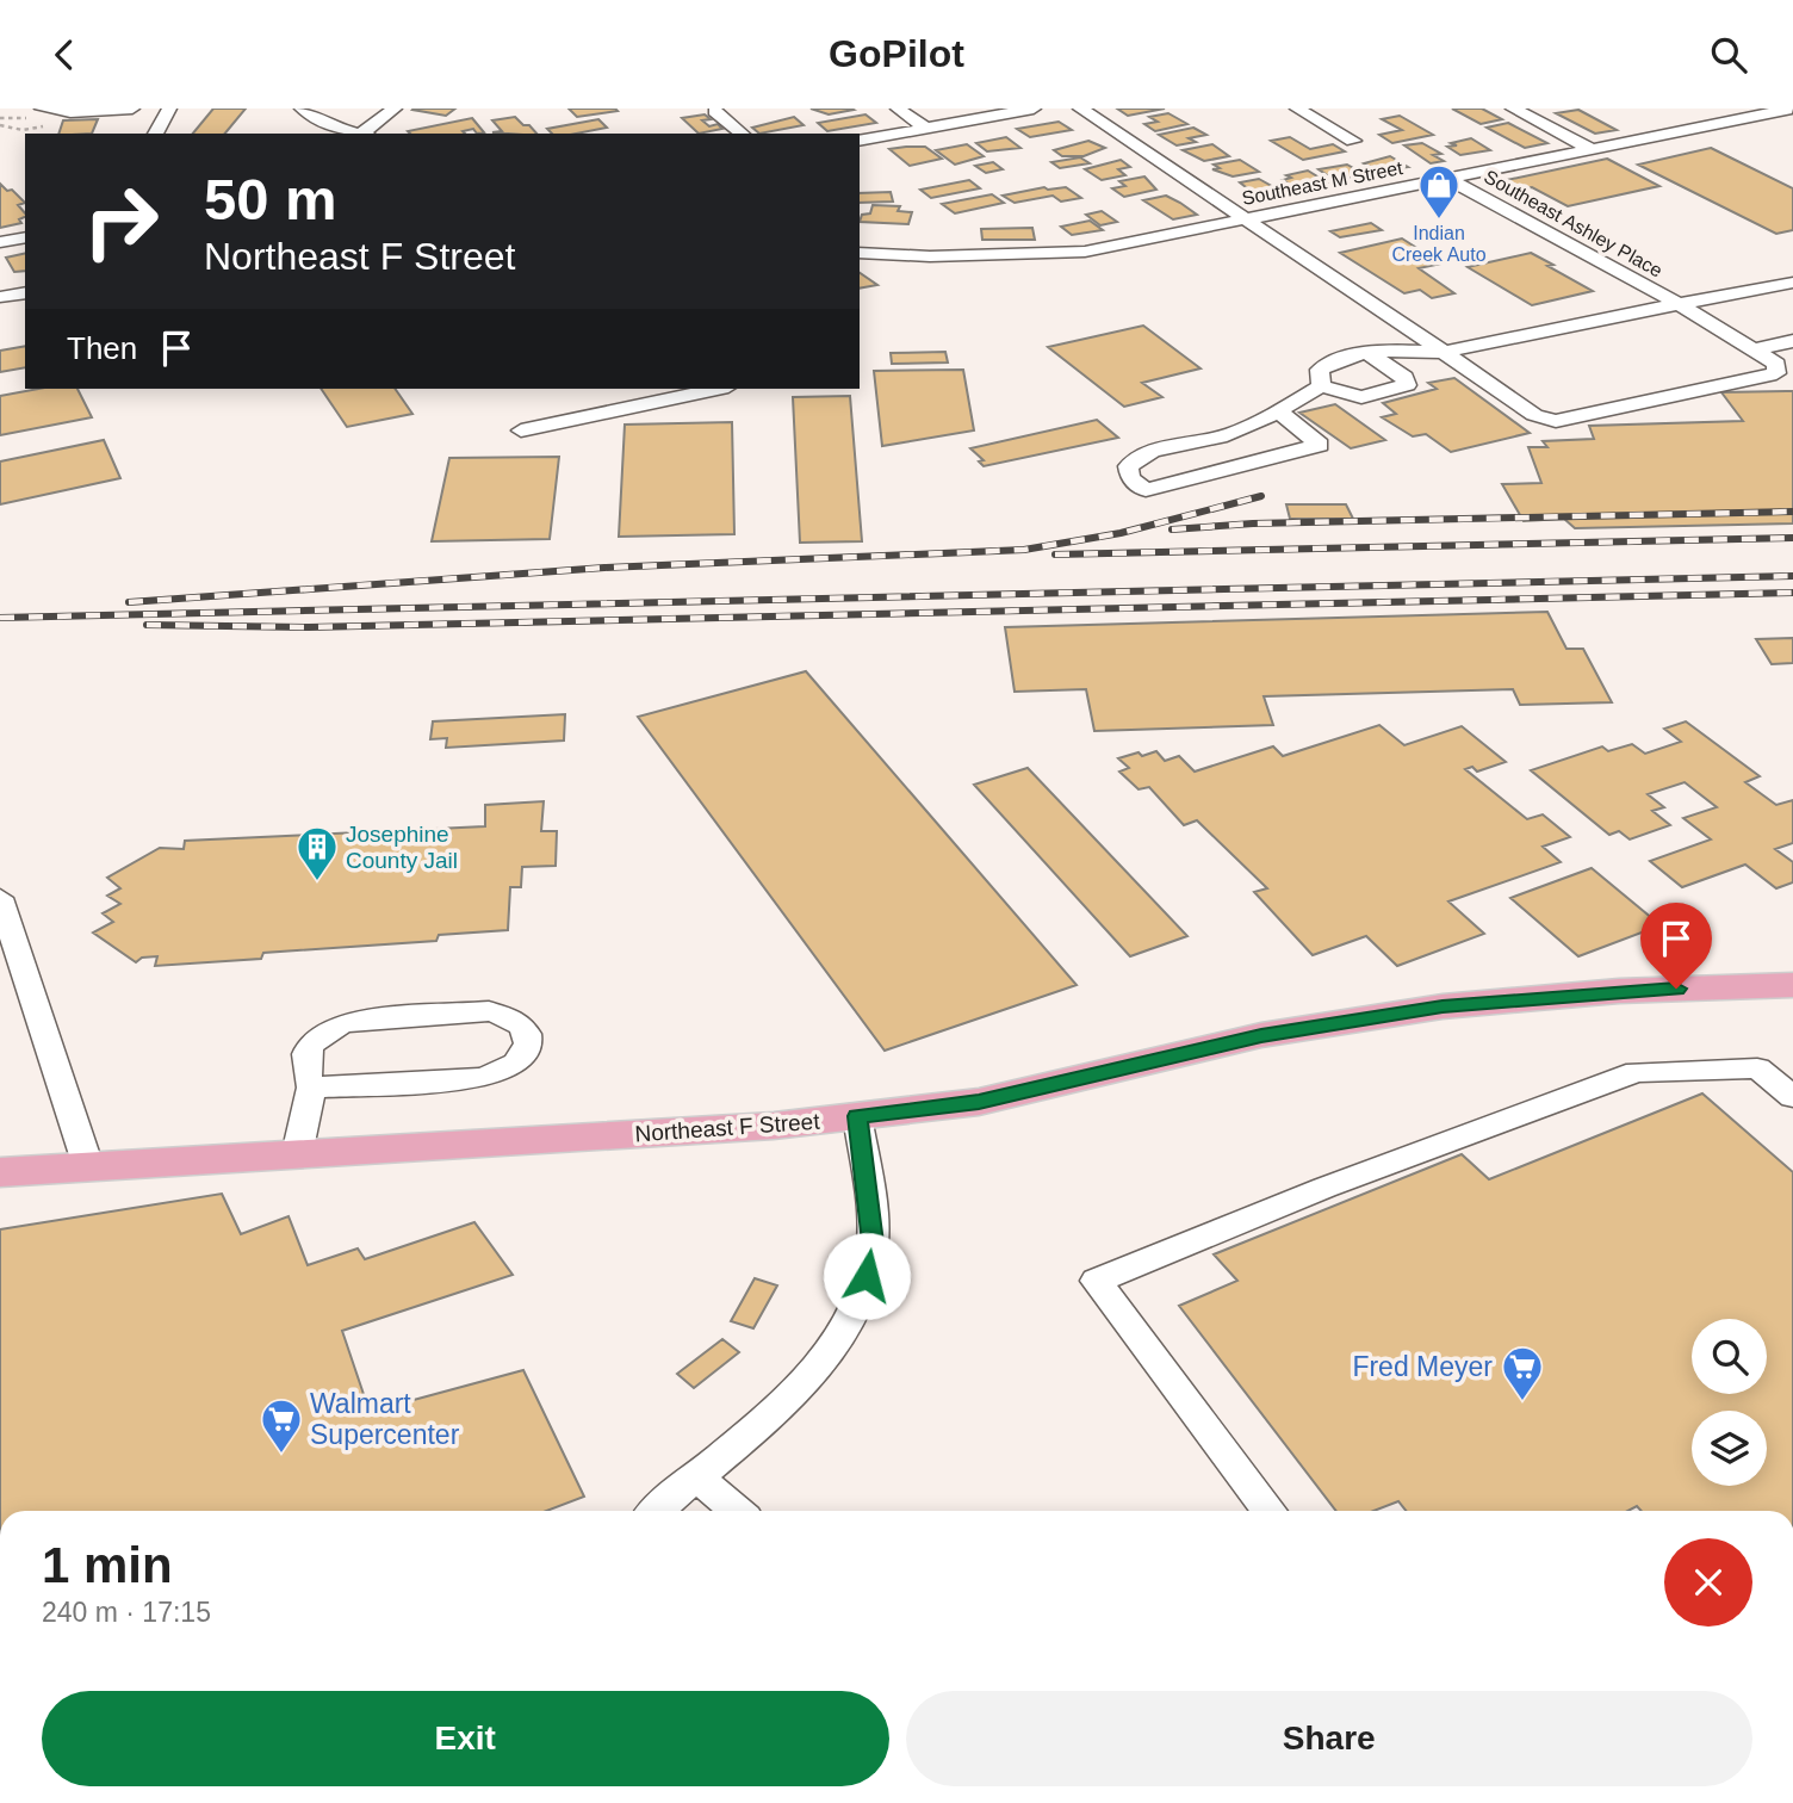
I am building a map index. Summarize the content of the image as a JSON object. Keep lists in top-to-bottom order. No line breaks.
{"streets":{"main road":["Northeast F Street"],"street":["Southeast M Street","Southeast Ashley Place"]},"crossings":[["Southeast M Street","Southeast Ashley Place"]],"places":{"shop":["Indian Creek Auto"],"building":["Josephine County Jail"],"supermarket":["Fred Meyer","Walmart Supercenter"]},"page":{"header":"GoPilot","turn":["50 m","Northeast F Street"],"then":"Then","heading":["1 min","240 m · 17:15"],"buttons":["Exit","Share"]}}
